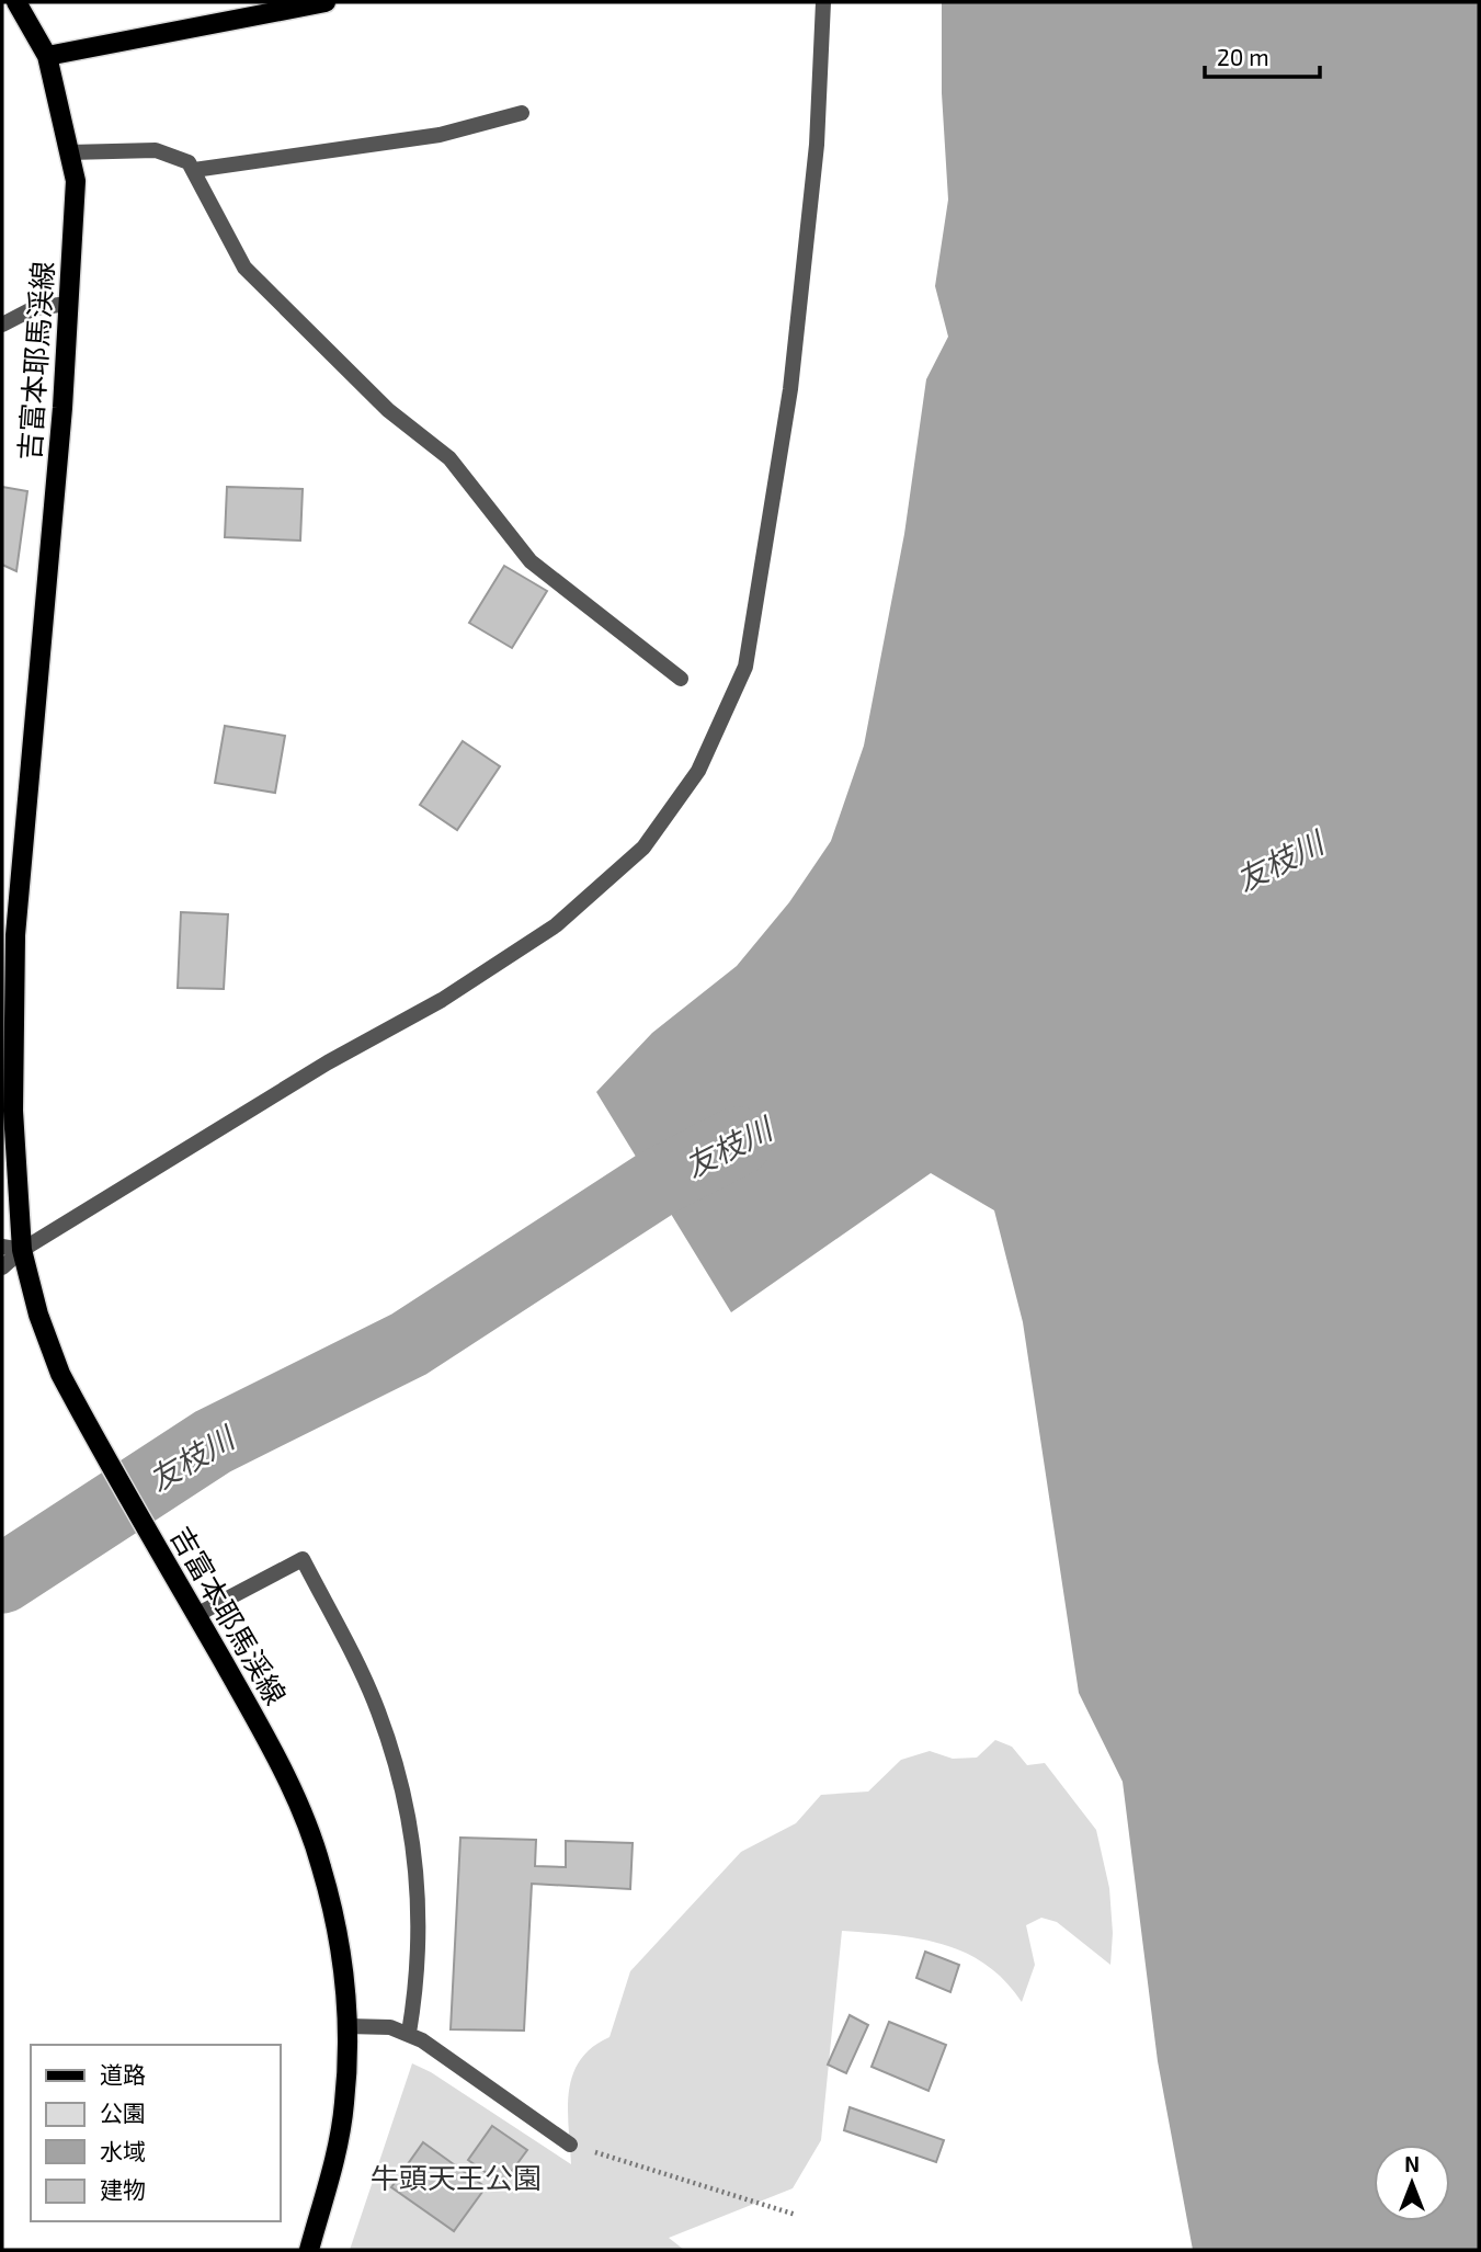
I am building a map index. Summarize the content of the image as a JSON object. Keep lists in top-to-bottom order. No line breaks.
{"streets":{"main road":["吉富本耶馬渓線"]},"water":["友枝川"],"parks":["牛頭天王公園"],"legend":["道路","公園","水域","建物"],"scale_bar":"20 m","north":"top"}
